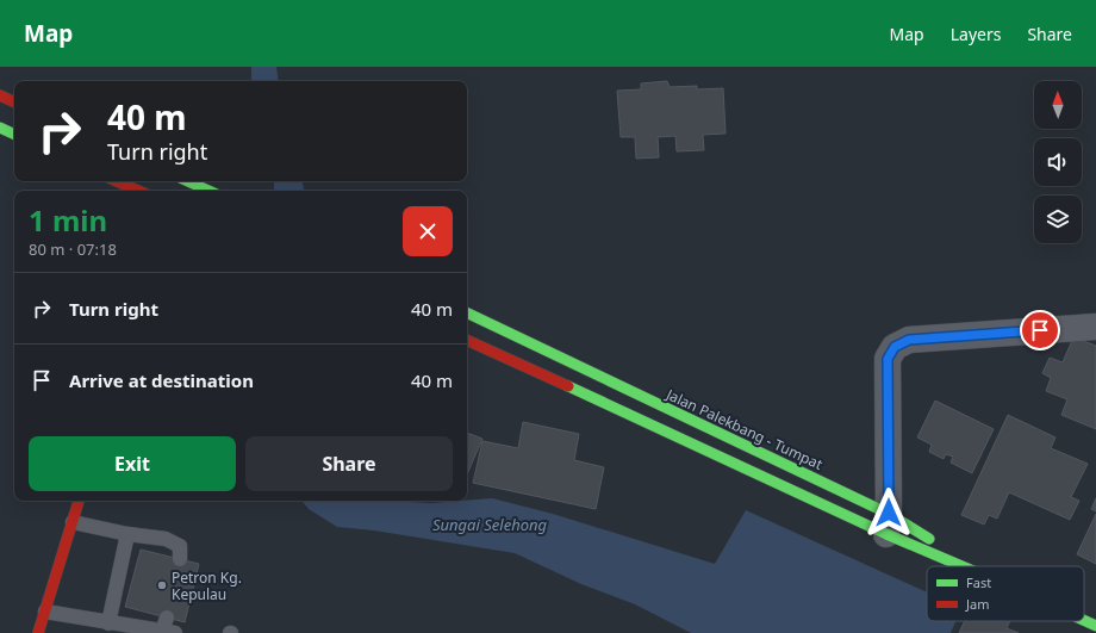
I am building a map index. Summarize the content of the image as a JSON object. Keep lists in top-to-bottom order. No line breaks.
{"streets":{"main road":["Jalan Palekbang - Tumpat"]},"water":["Sungai Selehong"],"places":["Petron Kg. Kepulau"],"legend":["Fast","Jam"],"north":"top","page":{"header":"Map","nav":["Map","Layers","Share"],"turn":["40 m","Turn right"],"heading":["1 min","80 m · 07:18"],"list":[{"name":"Turn right","value":"40 m"},{"name":"Arrive at destination","value":"40 m"}],"buttons":["Exit","Share"]}}
